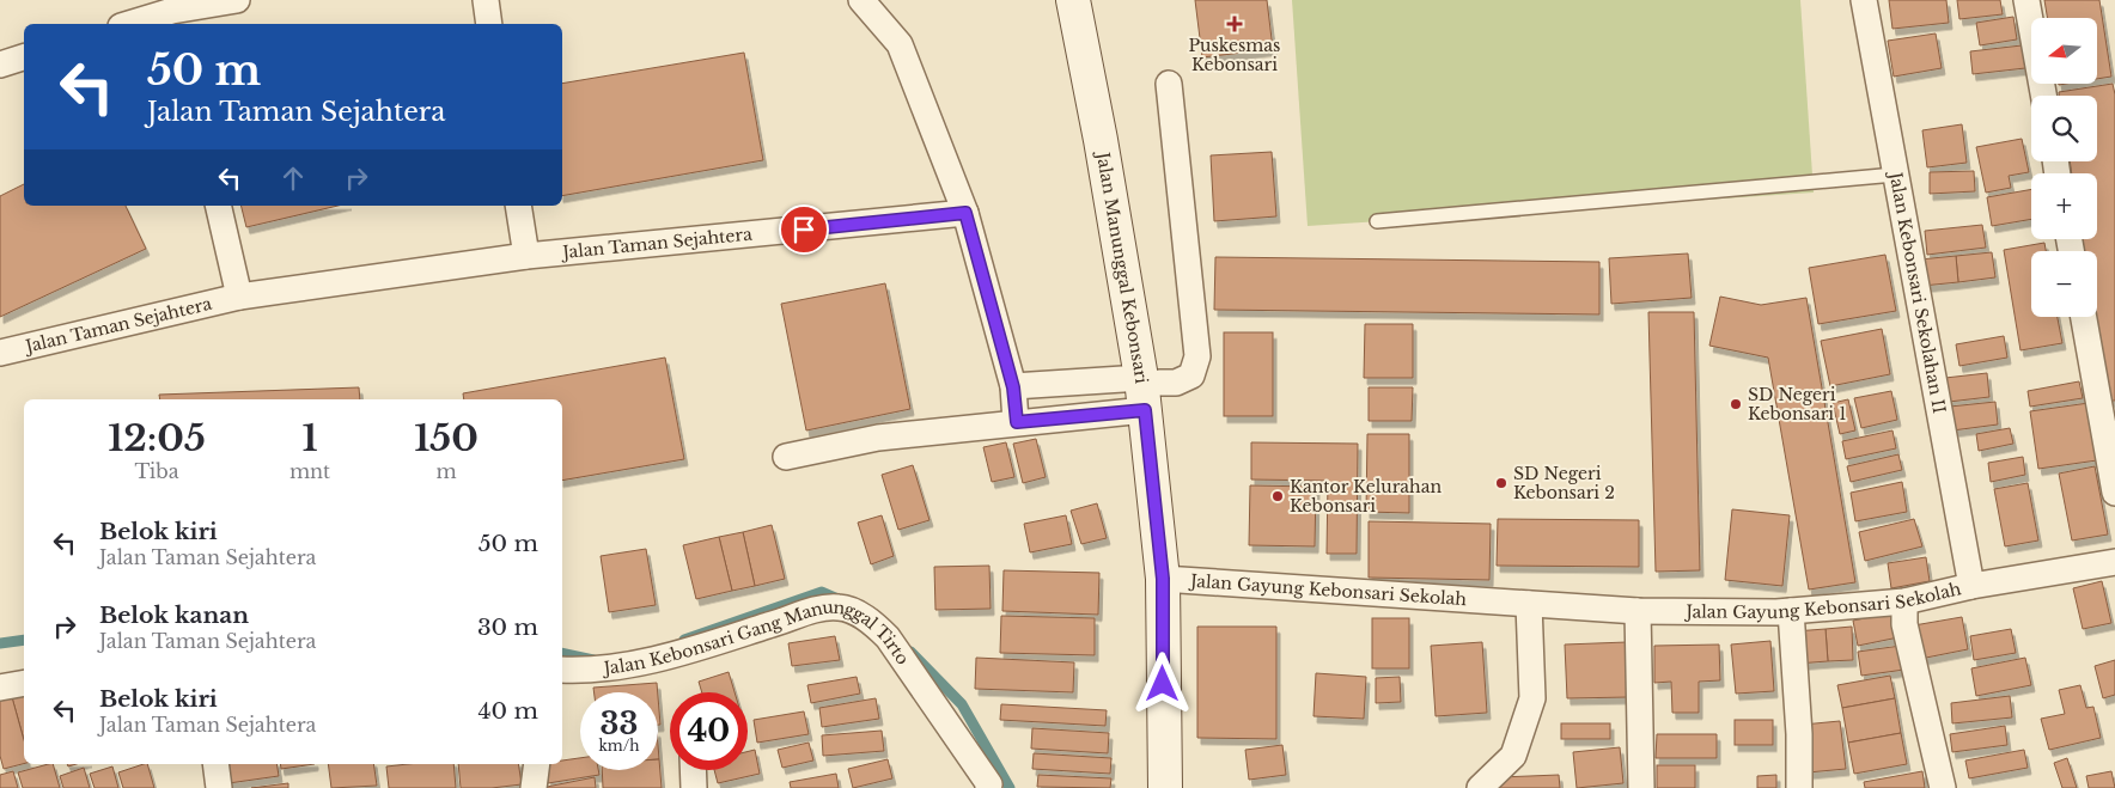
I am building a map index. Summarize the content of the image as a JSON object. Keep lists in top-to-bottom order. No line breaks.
{"streets":{"street":["Jalan Taman Sejahtera","Jalan Manunggal Kebonsari","Jalan Kebonsari Sekolahan II","Jalan Gayung Kebonsari Sekolah","Jalan Kebonsari Gang Manunggal Tirto"]},"crossings":[["Jalan Manunggal Kebonsari","Jalan Gayung Kebonsari Sekolah"],["Jalan Kebonsari Sekolahan II","Jalan Gayung Kebonsari Sekolah"]],"places":{"health":["Puskesmas Kebonsari"],"other":["SD Negeri Kebonsari 1","SD Negeri Kebonsari 2","Kantor Kelurahan Kebonsari"]},"north":"left","page":{"map_buttons":["+","−"],"turn":["50 m","Jalan Taman Sejahtera"],"eta":["12:05","Tiba","1","mnt","150","m"],"list":[{"name":"Belok kiri","note":"Jalan Taman Sejahtera","value":"50 m"},{"name":"Belok kanan","note":"Jalan Taman Sejahtera","value":"30 m"},{"name":"Belok kiri","note":"Jalan Taman Sejahtera","value":"40 m"}],"speed":"33 km/h","limit":"40"}}
